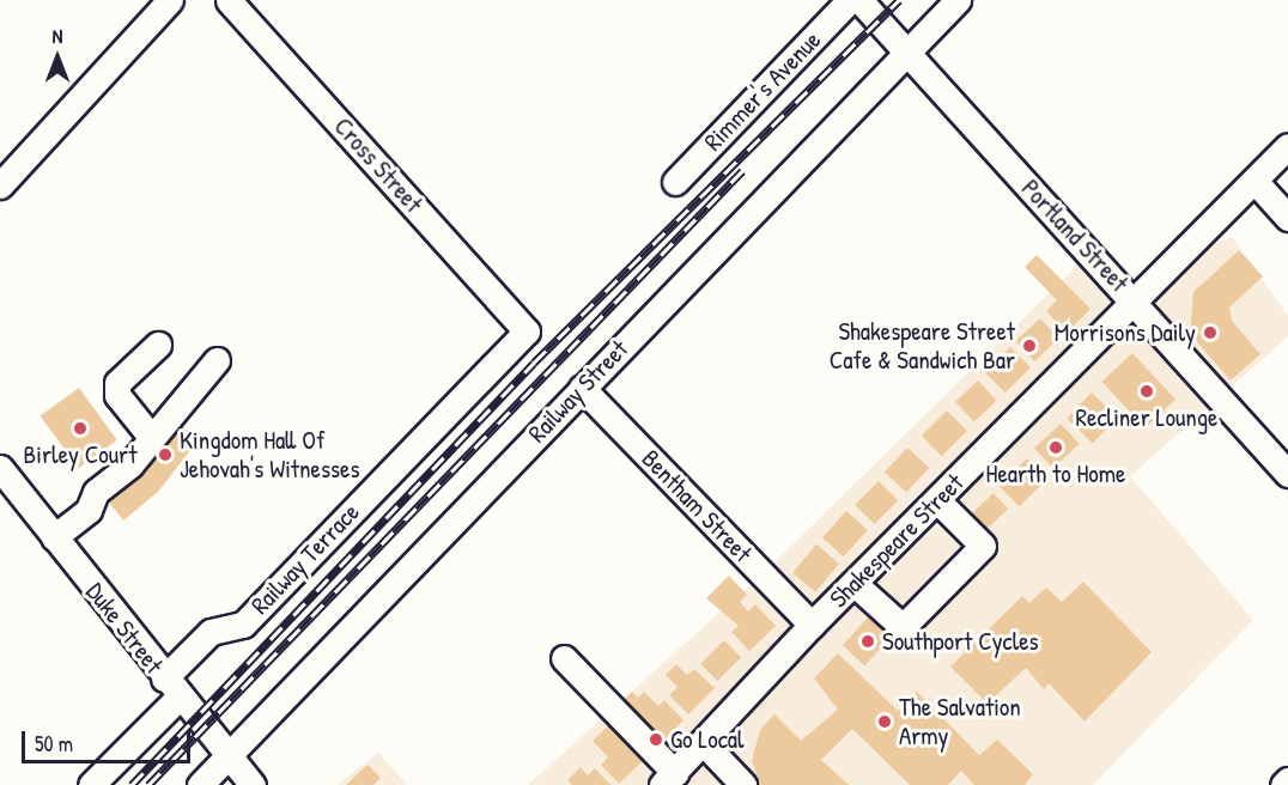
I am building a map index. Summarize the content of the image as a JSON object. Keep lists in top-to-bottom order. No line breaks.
{"streets":{"street":["Rimmer's Avenue","Cross Street","Portland Street","Railway Street","Bentham Street","Shakespeare Street","Railway Terrace","Duke Street"]},"crossings":[["Cross Street","Railway Terrace"],["Portland Street","Railway Street"],["Portland Street","Shakespeare Street"],["Railway Street","Bentham Street"],["Railway Street","Duke Street"],["Bentham Street","Shakespeare Street"],["Railway Terrace","Duke Street"]],"places":["Morrisons Daily","Shakespeare Street Cafe & Sandwich Bar","Recliner Lounge","Birley Court","Hearth to Home","Kingdom Hall Of Jehovah's Witnesses","Southport Cycles","The Salvation Army","Go Local"],"scale_bar":"50 m","north":"top"}
